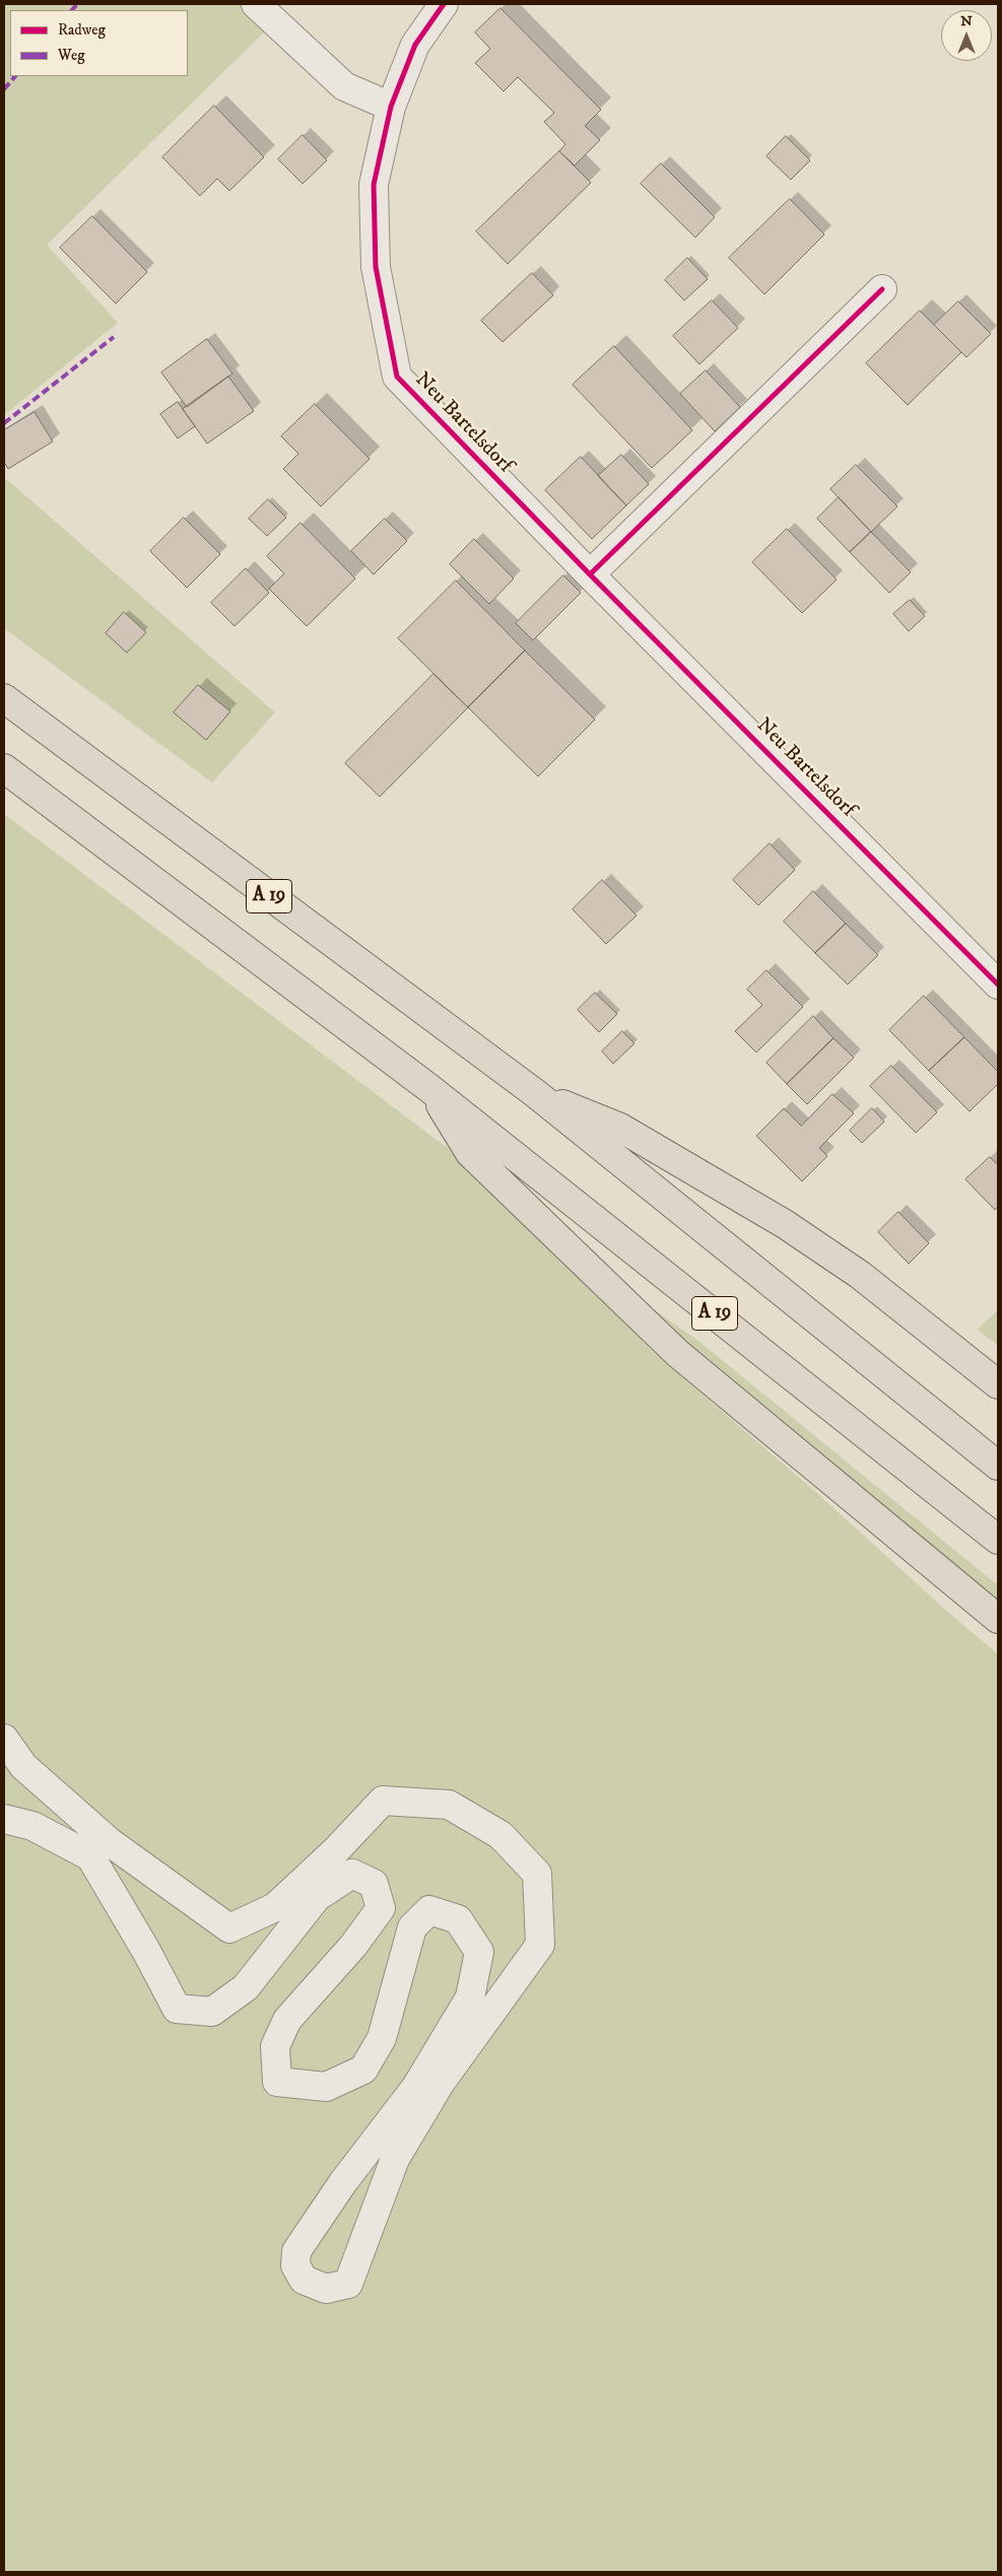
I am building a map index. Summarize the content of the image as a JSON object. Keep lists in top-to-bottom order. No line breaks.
{"streets":{"highway":["A 19"],"street":["Neu Bartelsdorf"]},"legend":["Radweg","Weg"],"north":"top"}
